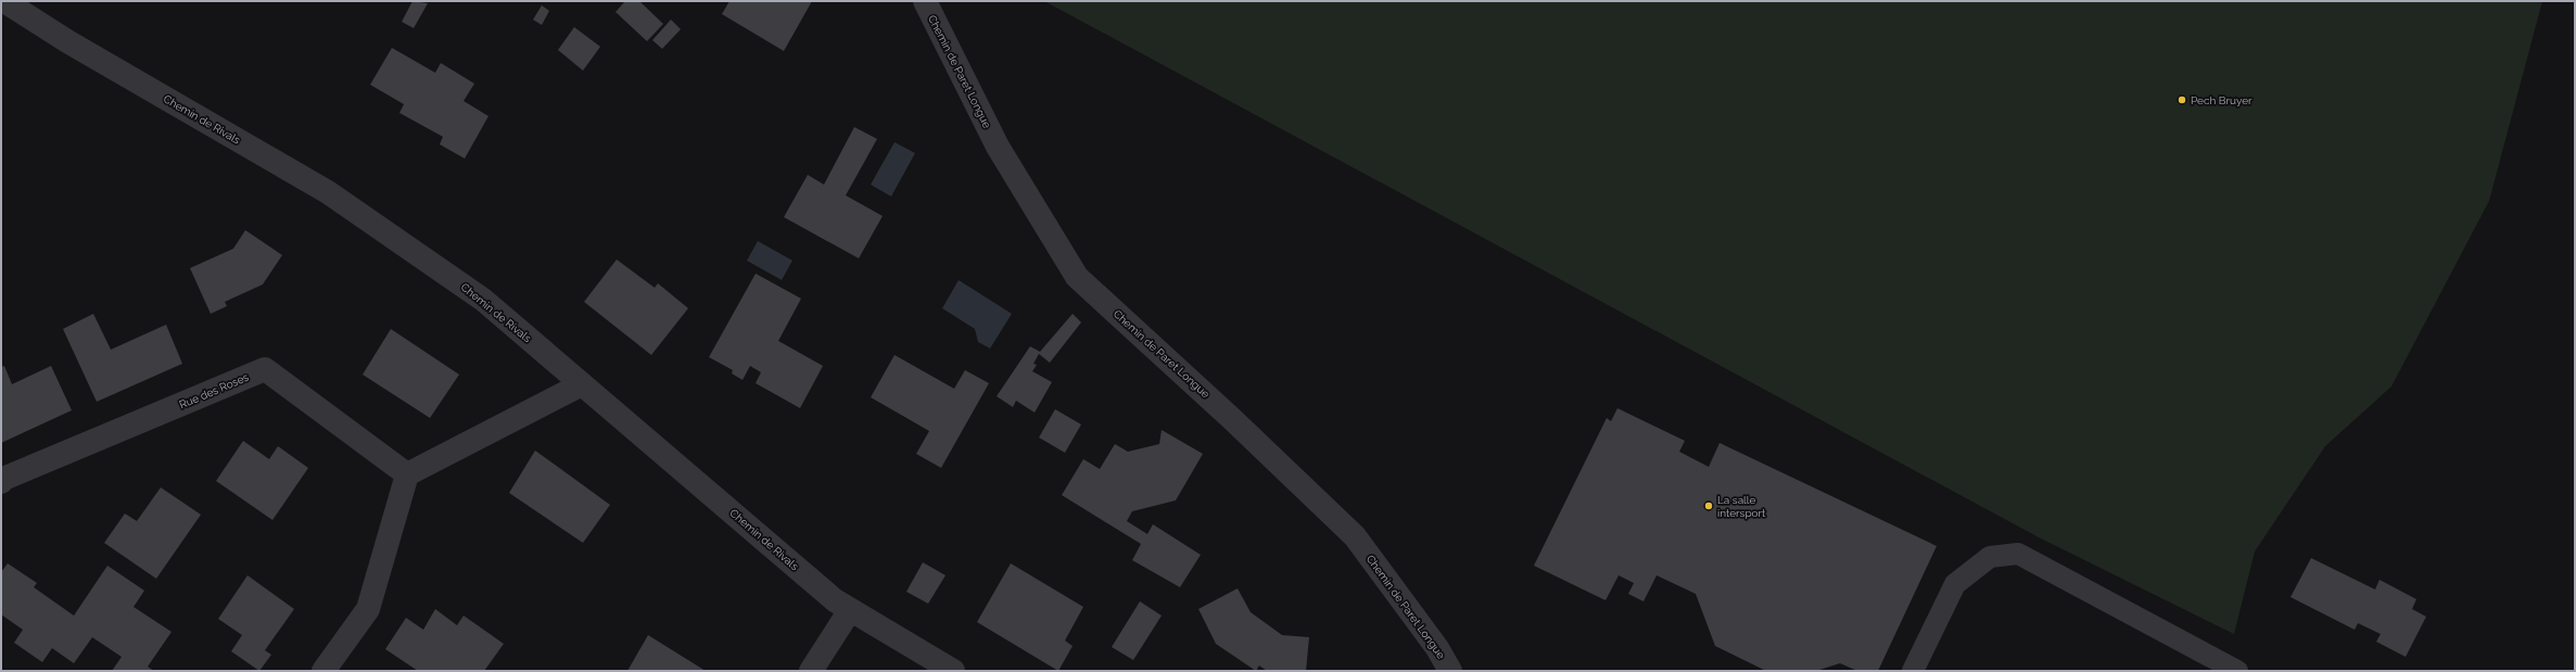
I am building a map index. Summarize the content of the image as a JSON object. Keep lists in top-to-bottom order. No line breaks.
{"streets":{"street":["Chemin de Paret Longue","Chemin de Rivals","Rue des Roses"]},"places":["Pech Bruyer","La salle intersport"]}
